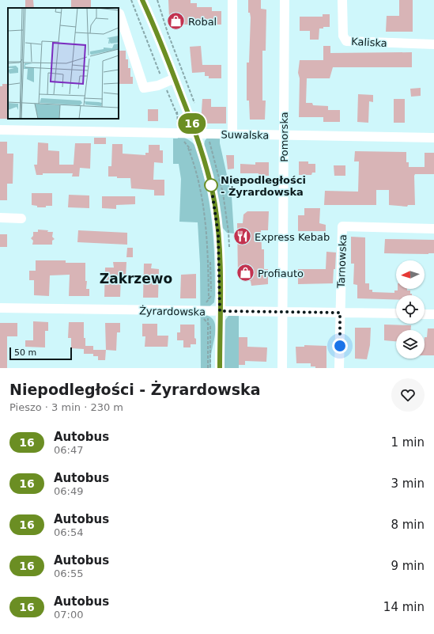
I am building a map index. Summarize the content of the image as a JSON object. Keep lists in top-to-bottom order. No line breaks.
{"streets":{"street":["Kaliska","Suwalska","Pomorska","Tarnowska","Żyrardowska"]},"crossings":[["Suwalska","Pomorska"],["Pomorska","Żyrardowska"],["Tarnowska","Żyrardowska"]],"districts":["Zakrzewo"],"places":{"shop":["Robal","Profiauto"],"other":["Niepodległości - Żyrardowska"],"restaurant":["Express Kebab"]},"lines":["bus line 16"],"scale_bar":"50 m","north":"left","page":{"on_map":"16","scale":"50 m","heading":["Niepodległości - Żyrardowska","Pieszo · 3 min · 230 m"],"list":[{"mark":"16","name":"Autobus","note":"06:47","value":"1 min"},{"mark":"16","name":"Autobus","note":"06:49","value":"3 min"},{"mark":"16","name":"Autobus","note":"06:54","value":"8 min"},{"mark":"16","name":"Autobus","note":"06:55","value":"9 min"},{"mark":"16","name":"Autobus","note":"07:00","value":"14 min"}]}}
